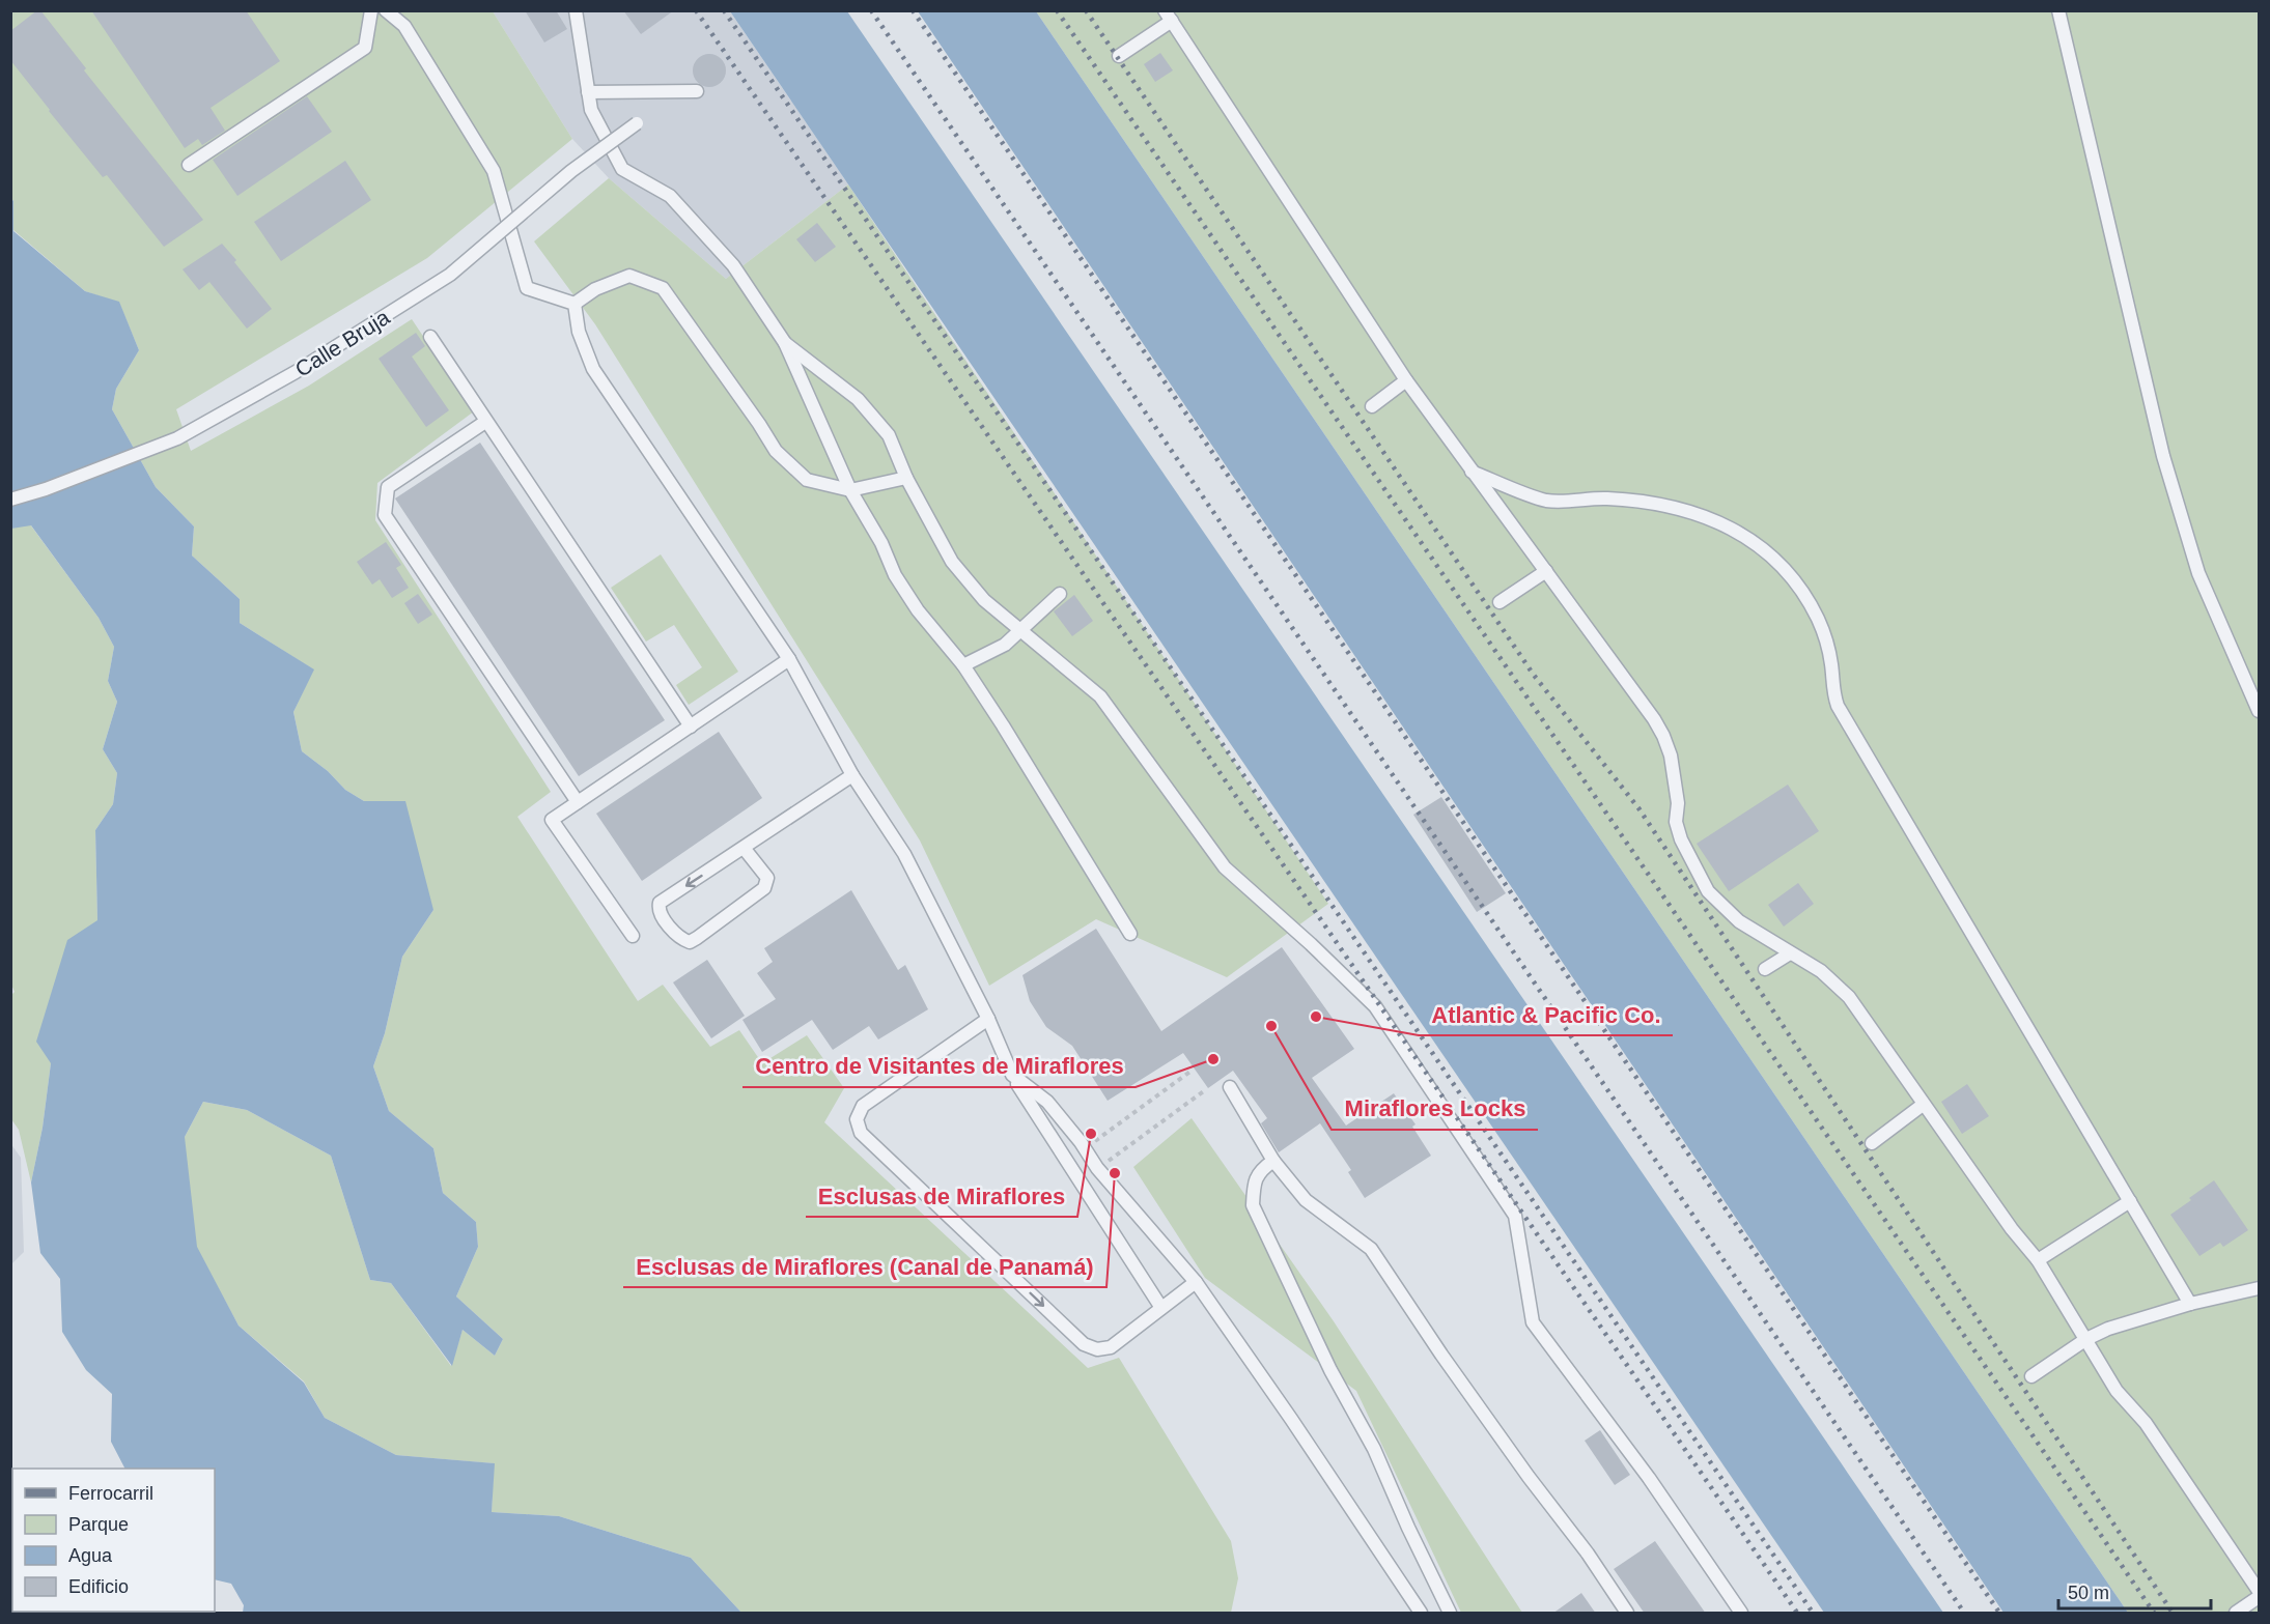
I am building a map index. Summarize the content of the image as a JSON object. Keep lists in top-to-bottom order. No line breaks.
{"streets":{"lane":["Calle Bruja"]},"places":["Atlantic & Pacific Co.","Miraflores Locks","Centro de Visitantes de Miraflores","Esclusas de Miraflores","Esclusas de Miraflores (Canal de Panamá)"],"legend":["Ferrocarril","Parque","Agua","Edificio"],"scale_bar":"50 m"}
